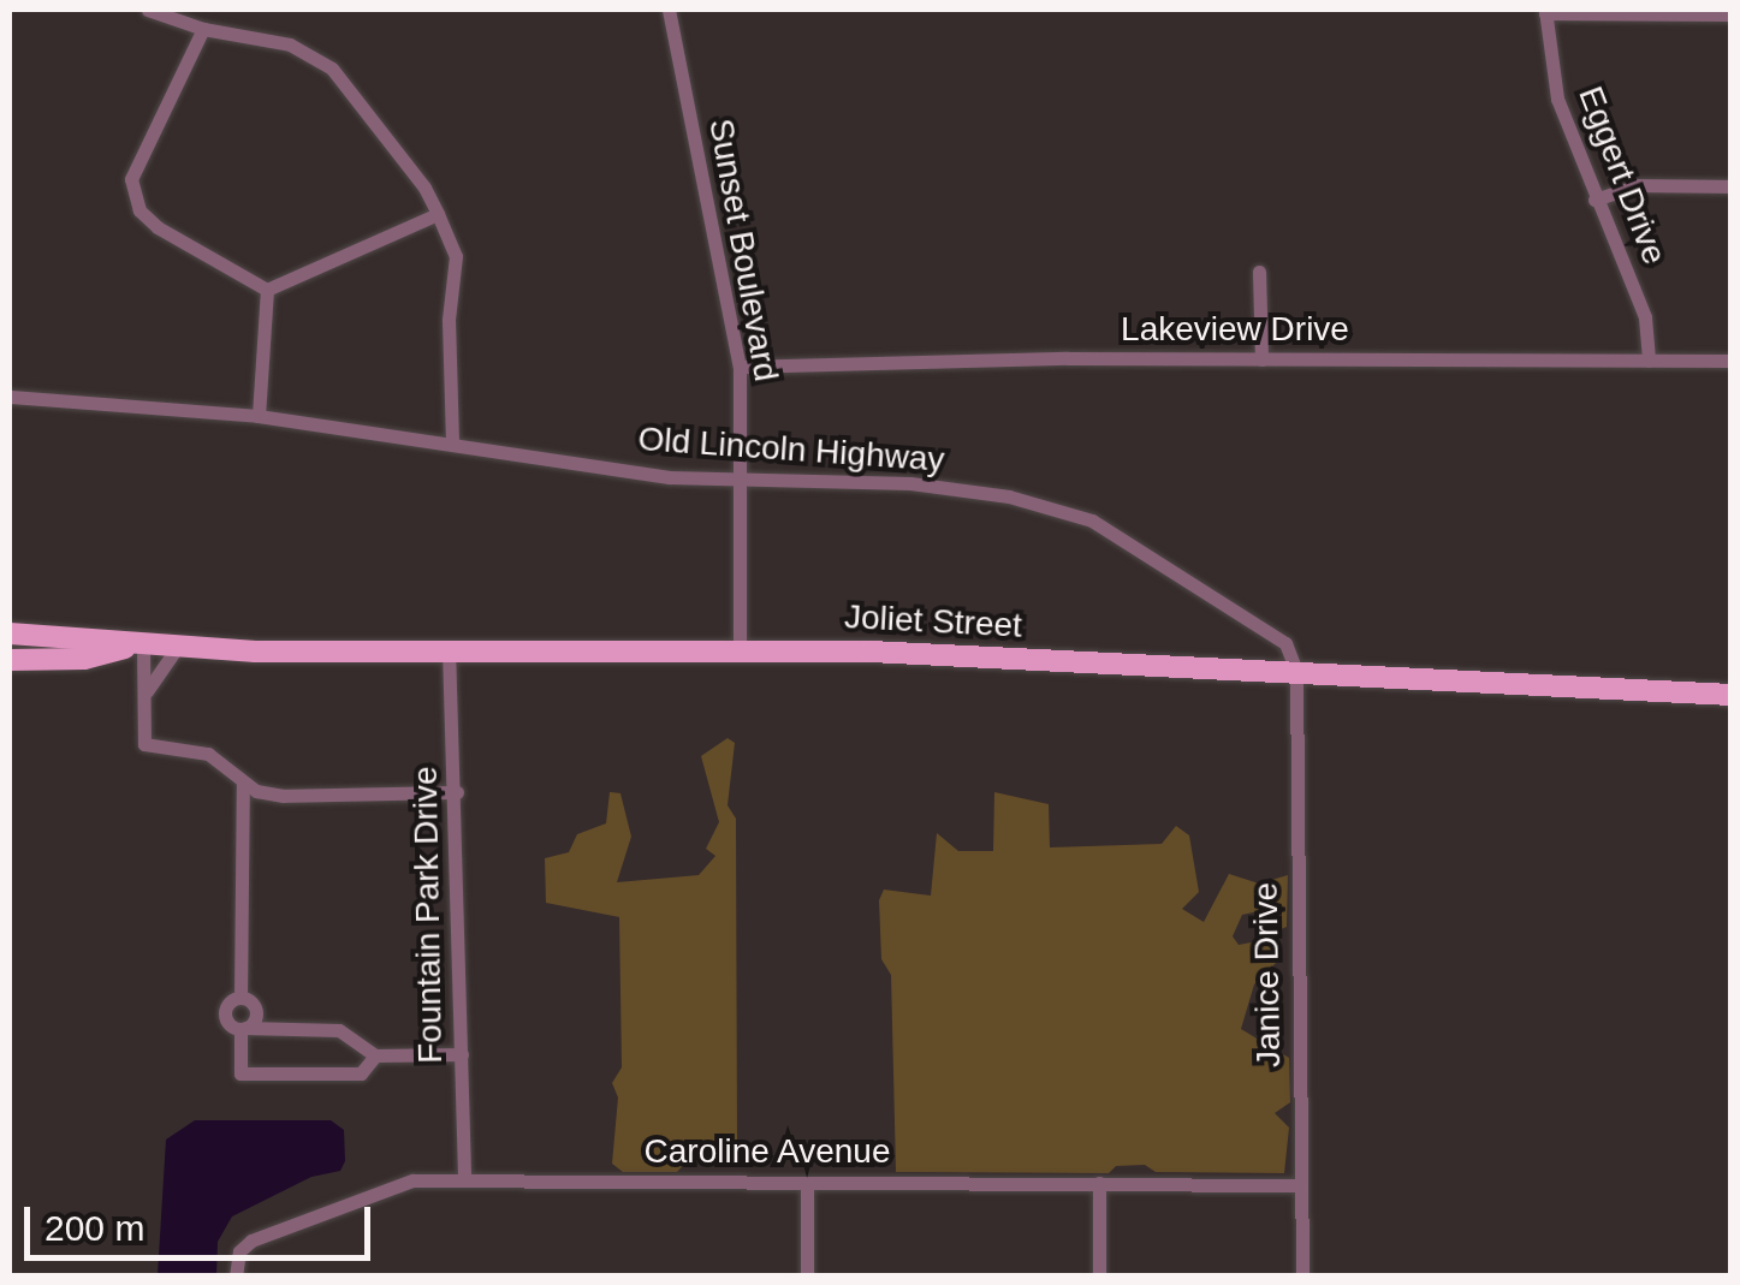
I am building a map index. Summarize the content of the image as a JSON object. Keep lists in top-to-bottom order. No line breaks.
{"streets":{"main road":["Joliet Street"],"street":["Eggert Drive","Sunset Boulevard","Lakeview Drive","Old Lincoln Highway","Fountain Park Drive","Janice Drive","Caroline Avenue"]},"crossings":[["Eggert Drive","Lakeview Drive"],["Sunset Boulevard","Lakeview Drive"],["Sunset Boulevard","Old Lincoln Highway"],["Sunset Boulevard","Joliet Street"],["Old Lincoln Highway","Joliet Street"],["Old Lincoln Highway","Janice Drive"],["Joliet Street","Fountain Park Drive"],["Joliet Street","Janice Drive"],["Fountain Park Drive","Caroline Avenue"],["Janice Drive","Caroline Avenue"]],"scale_bar":"200 m"}
